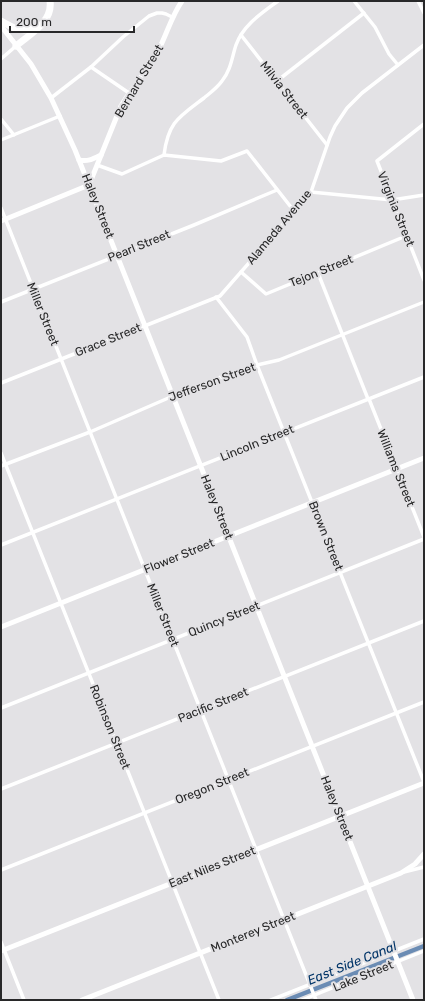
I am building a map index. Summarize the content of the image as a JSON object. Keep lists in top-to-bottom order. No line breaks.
{"streets":{"main road":["Bernard Street","Haley Street","Flower Street","East Niles Street","Monterey Street"],"street":["Milvia Street","Virginia Street","Alameda Avenue","Pearl Street","Tejon Street","Miller Street","Grace Street","Jefferson Street","Lincoln Street","Williams Street","Brown Street","Quincy Street","Pacific Street","Robinson Street","Oregon Street","Lake Street"]},"crossings":[["Bernard Street","Haley Street"],["Milvia Street","Alameda Avenue"],["Haley Street","Pearl Street"],["Haley Street","Grace Street"],["Haley Street","Jefferson Street"],["Haley Street","Lincoln Street"],["Haley Street","Flower Street"],["Haley Street","Quincy Street"],["Haley Street","Pacific Street"],["Haley Street","Oregon Street"],["Haley Street","East Niles Street"],["Haley Street","Monterey Street"],["Haley Street","Lake Street"],["Virginia Street","Tejon Street"],["Alameda Avenue","Tejon Street"],["Alameda Avenue","Grace Street"],["Alameda Avenue","Brown Street"],["Pearl Street","Miller Street"],["Tejon Street","Williams Street"],["Miller Street","Grace Street"],["Miller Street","Jefferson Street"],["Miller Street","Lincoln Street"],["Miller Street","Flower Street"],["Miller Street","Quincy Street"],["Miller Street","Pacific Street"],["Miller Street","Oregon Street"],["Miller Street","East Niles Street"],["Miller Street","Monterey Street"],["Miller Street","Lake Street"],["Grace Street","Brown Street"],["Jefferson Street","Williams Street"],["Jefferson Street","Brown Street"],["Jefferson Street","Robinson Street"],["Lincoln Street","Williams Street"],["Lincoln Street","Brown Street"],["Lincoln Street","Robinson Street"],["Williams Street","Flower Street"],["Williams Street","Quincy Street"],["Brown Street","Flower Street"],["Brown Street","Quincy Street"],["Brown Street","Pacific Street"],["Brown Street","Oregon Street"],["Brown Street","East Niles Street"],["Flower Street","Robinson Street"],["Quincy Street","Robinson Street"],["Pacific Street","Robinson Street"],["Robinson Street","Oregon Street"],["Robinson Street","East Niles Street"],["Robinson Street","Monterey Street"]],"water":["East Side Canal"],"scale_bar":"200 m"}
